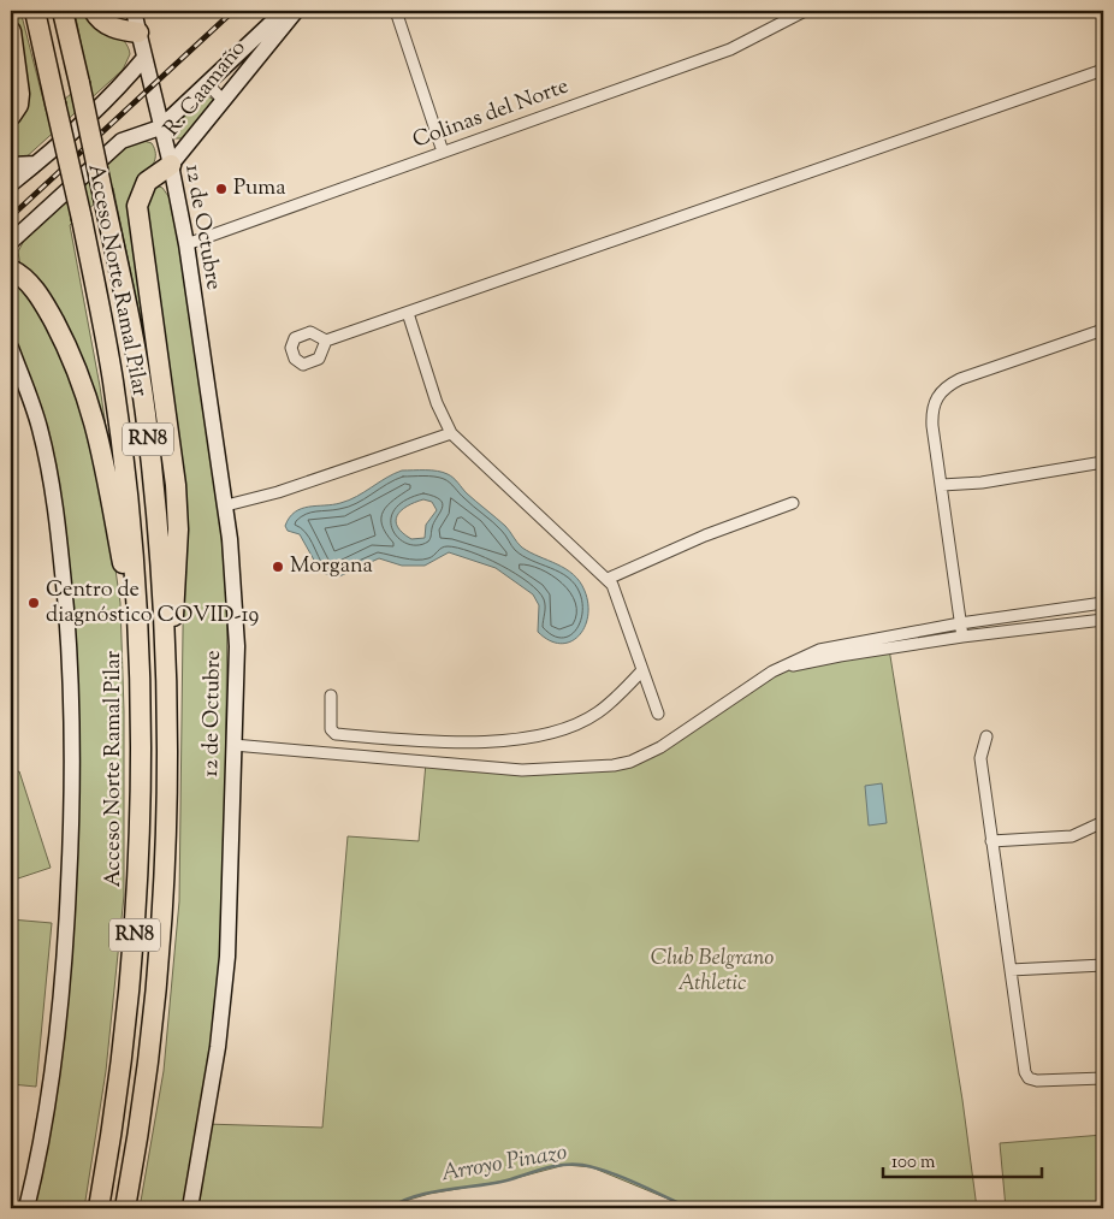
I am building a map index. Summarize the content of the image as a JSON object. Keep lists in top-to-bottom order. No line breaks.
{"streets":{"highway":["Acceso Norte Ramal Pilar","RN8"],"street":["R. Caamaño","Colinas del Norte","12 de Octubre"]},"crossings":[["R. Caamaño","12 de Octubre"],["Colinas del Norte","12 de Octubre"]],"water":["Arroyo Pinazo"],"parks":["Club Belgrano Athletic"],"places":["Puma","Morgana","Centro de diagnóstico COVID-19"],"scale_bar":"100 m"}
